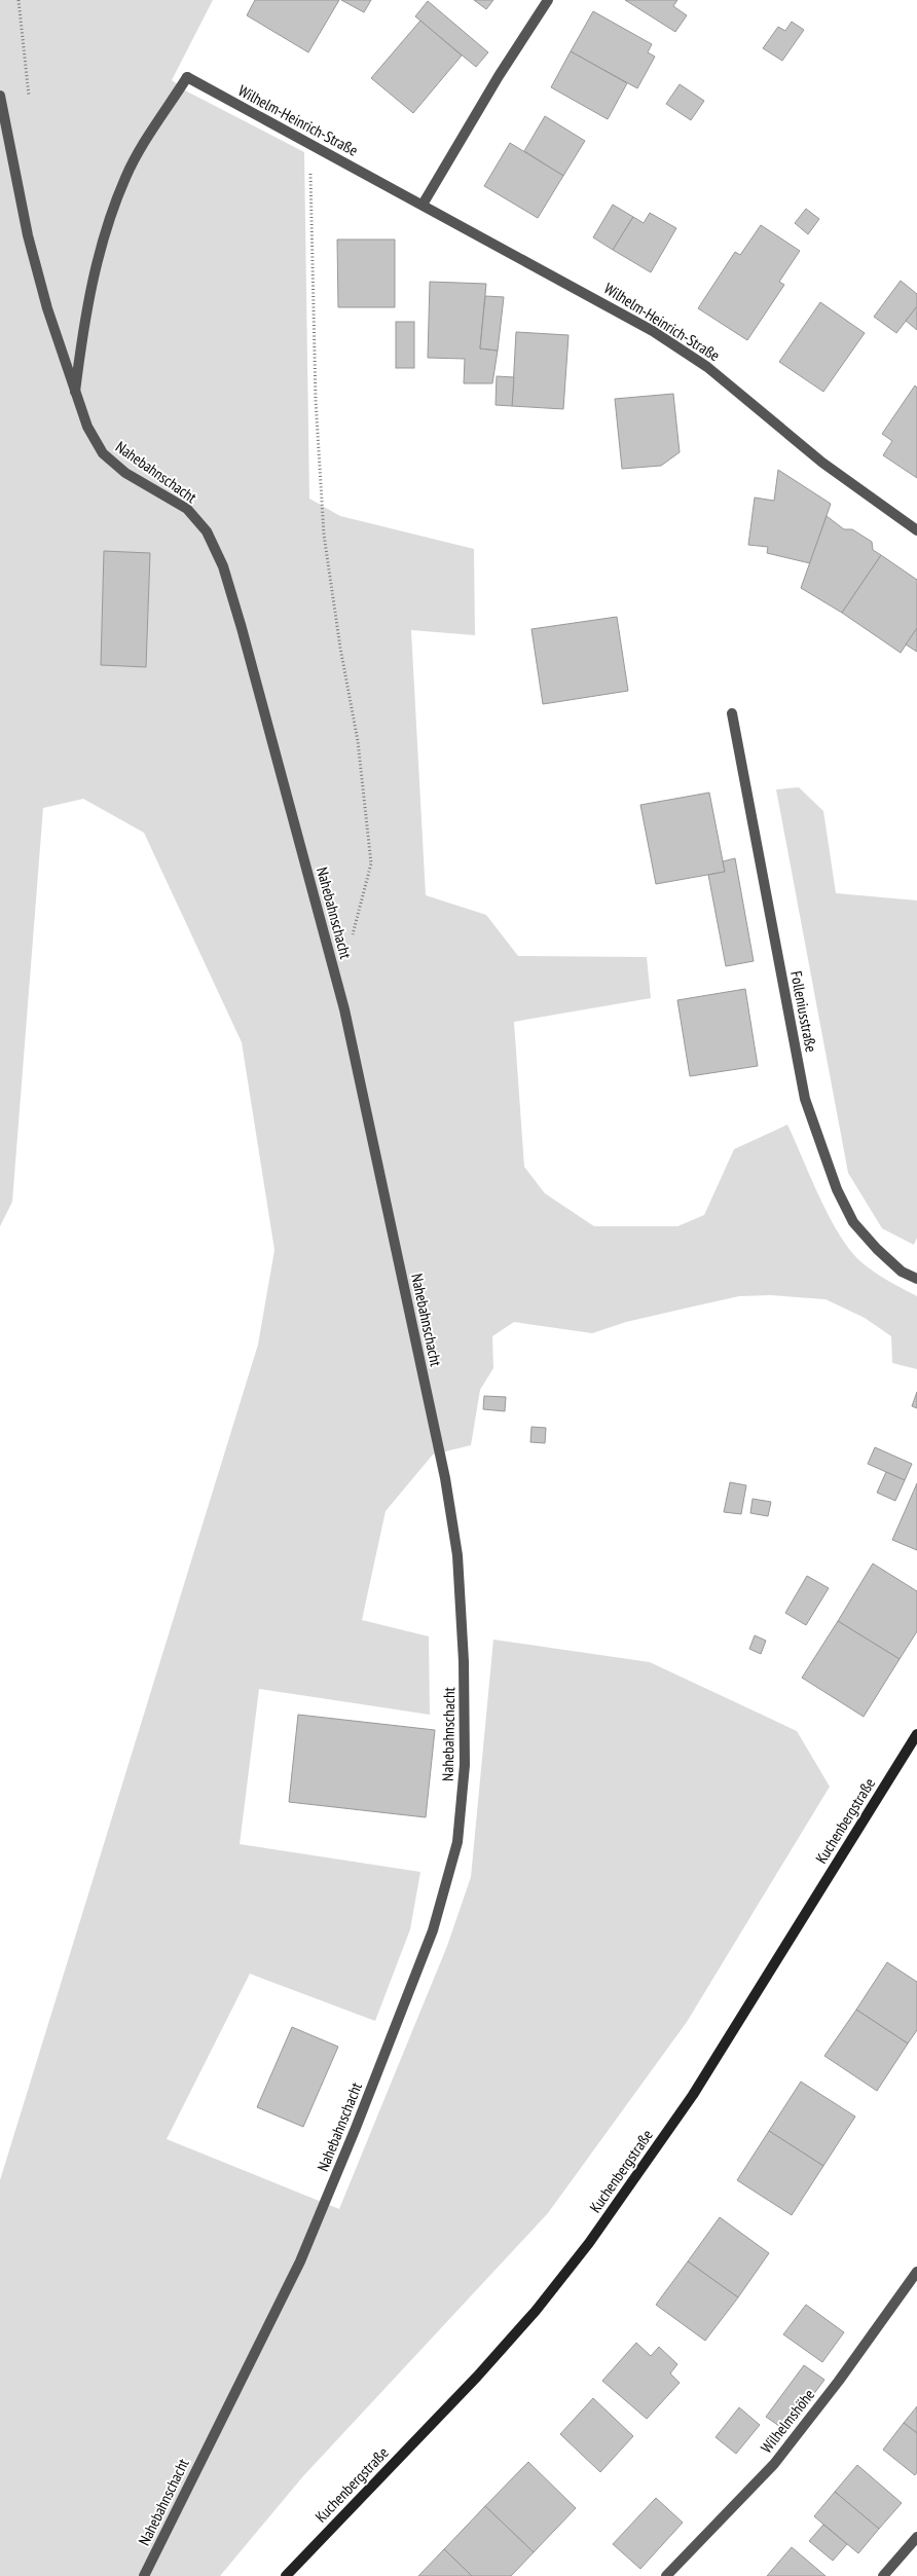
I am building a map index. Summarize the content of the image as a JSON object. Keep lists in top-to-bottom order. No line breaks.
{"streets":{"main road":["Kuchenbergstraße"],"street":["Wilhelm-Heinrich-Straße","Nahebahnschacht","Folleniusstraße","Wilhelmshöhe"]},"crossings":[["Wilhelm-Heinrich-Straße","Nahebahnschacht"]]}
